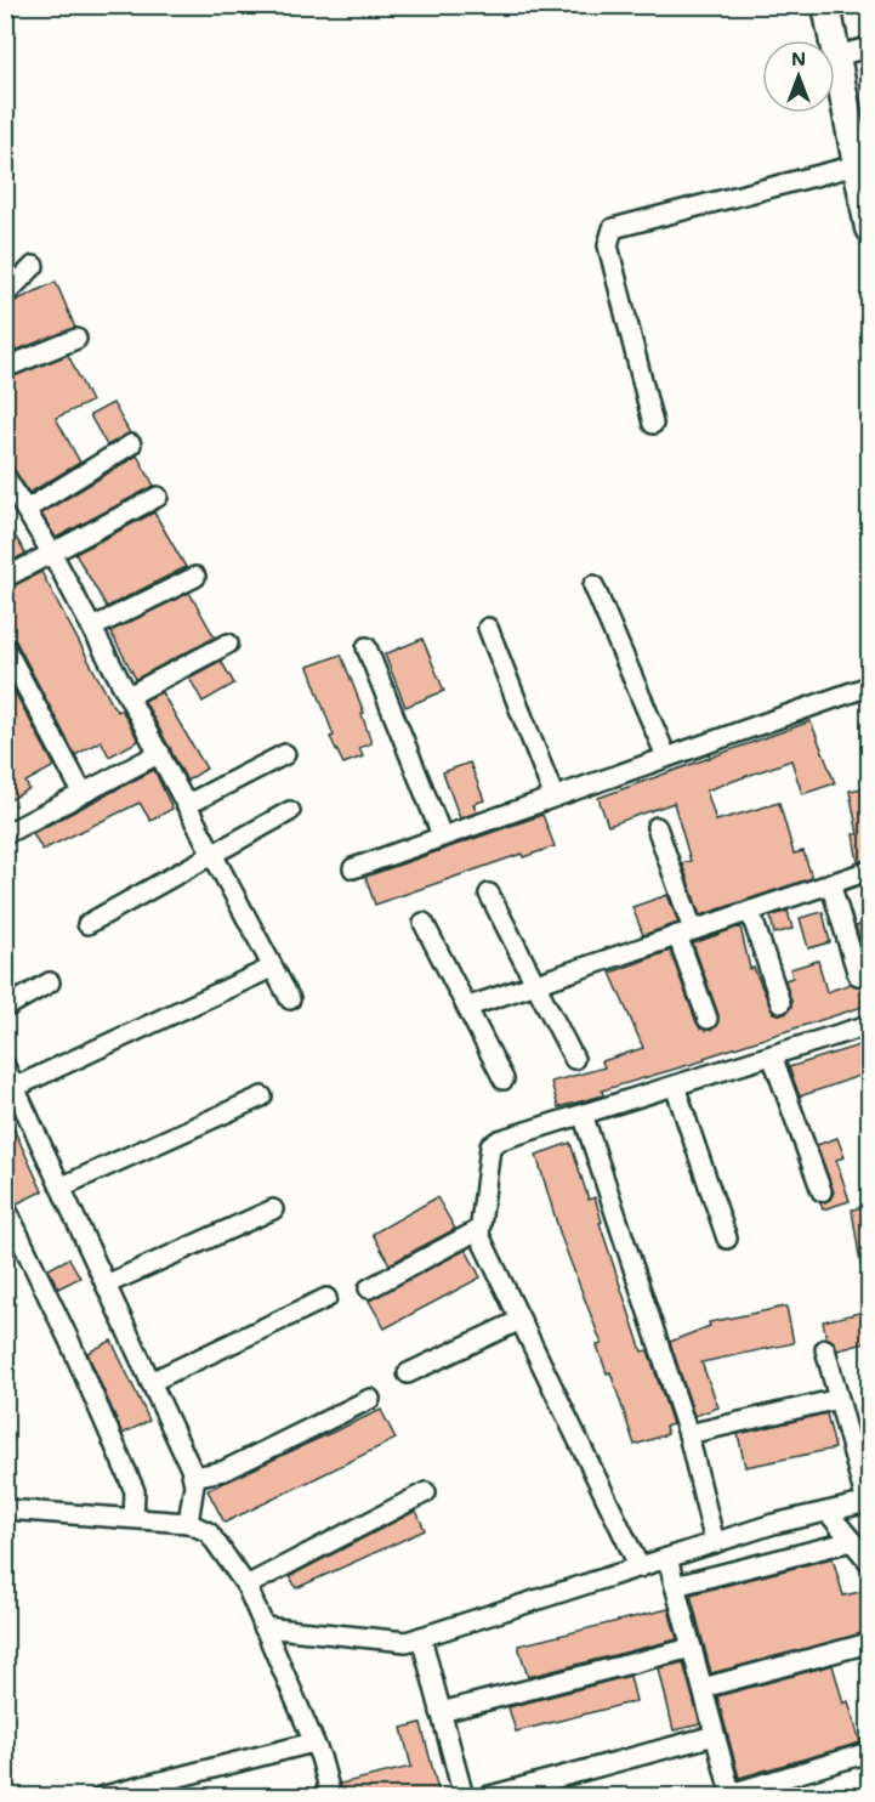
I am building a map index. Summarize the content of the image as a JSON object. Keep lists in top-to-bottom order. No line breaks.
{"north":"top"}
